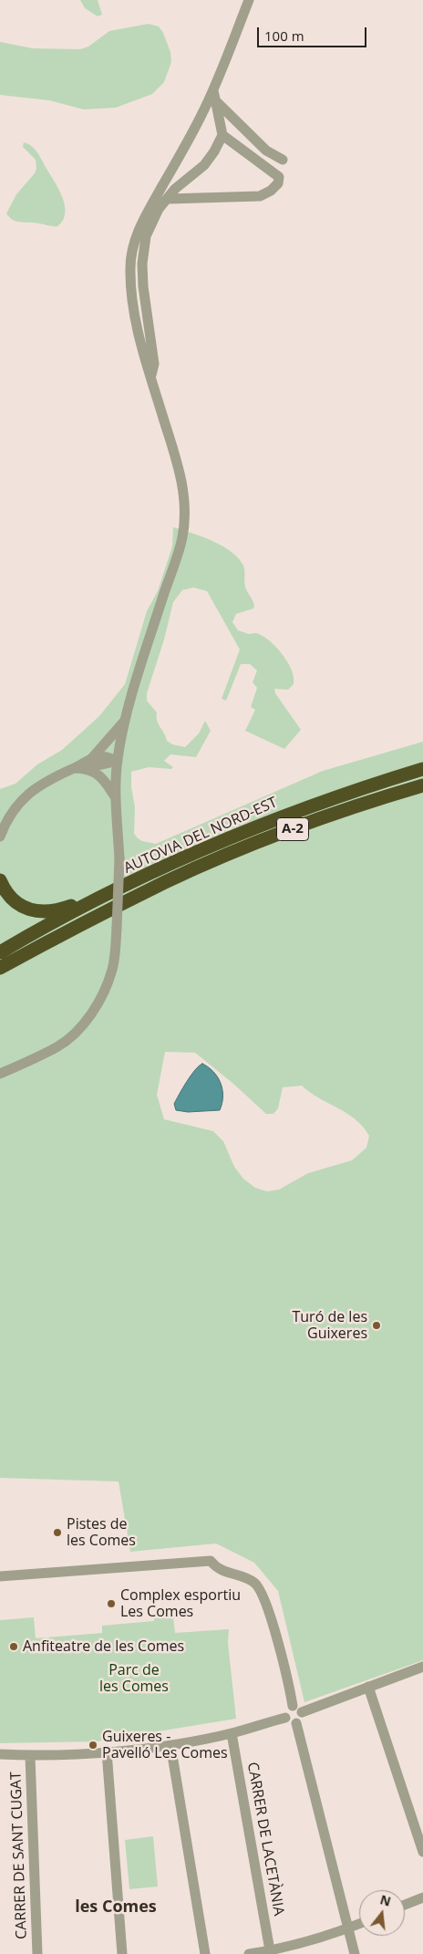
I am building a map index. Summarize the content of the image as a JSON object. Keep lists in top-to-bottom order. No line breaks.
{"streets":{"highway":["A-2","AUTOVIA DEL NORD-EST"],"street":["CARRER DE LACETÀNIA","CARRER DE SANT CUGAT"]},"districts":["les Comes"],"parks":["Parc de les Comes"],"places":["Turó de les Guixeres","Pistes de les Comes","Complex esportiu Les Comes","Anfiteatre de les Comes","Guixeres - Pavelló Les Comes"],"scale_bar":"100 m","north":"top"}
